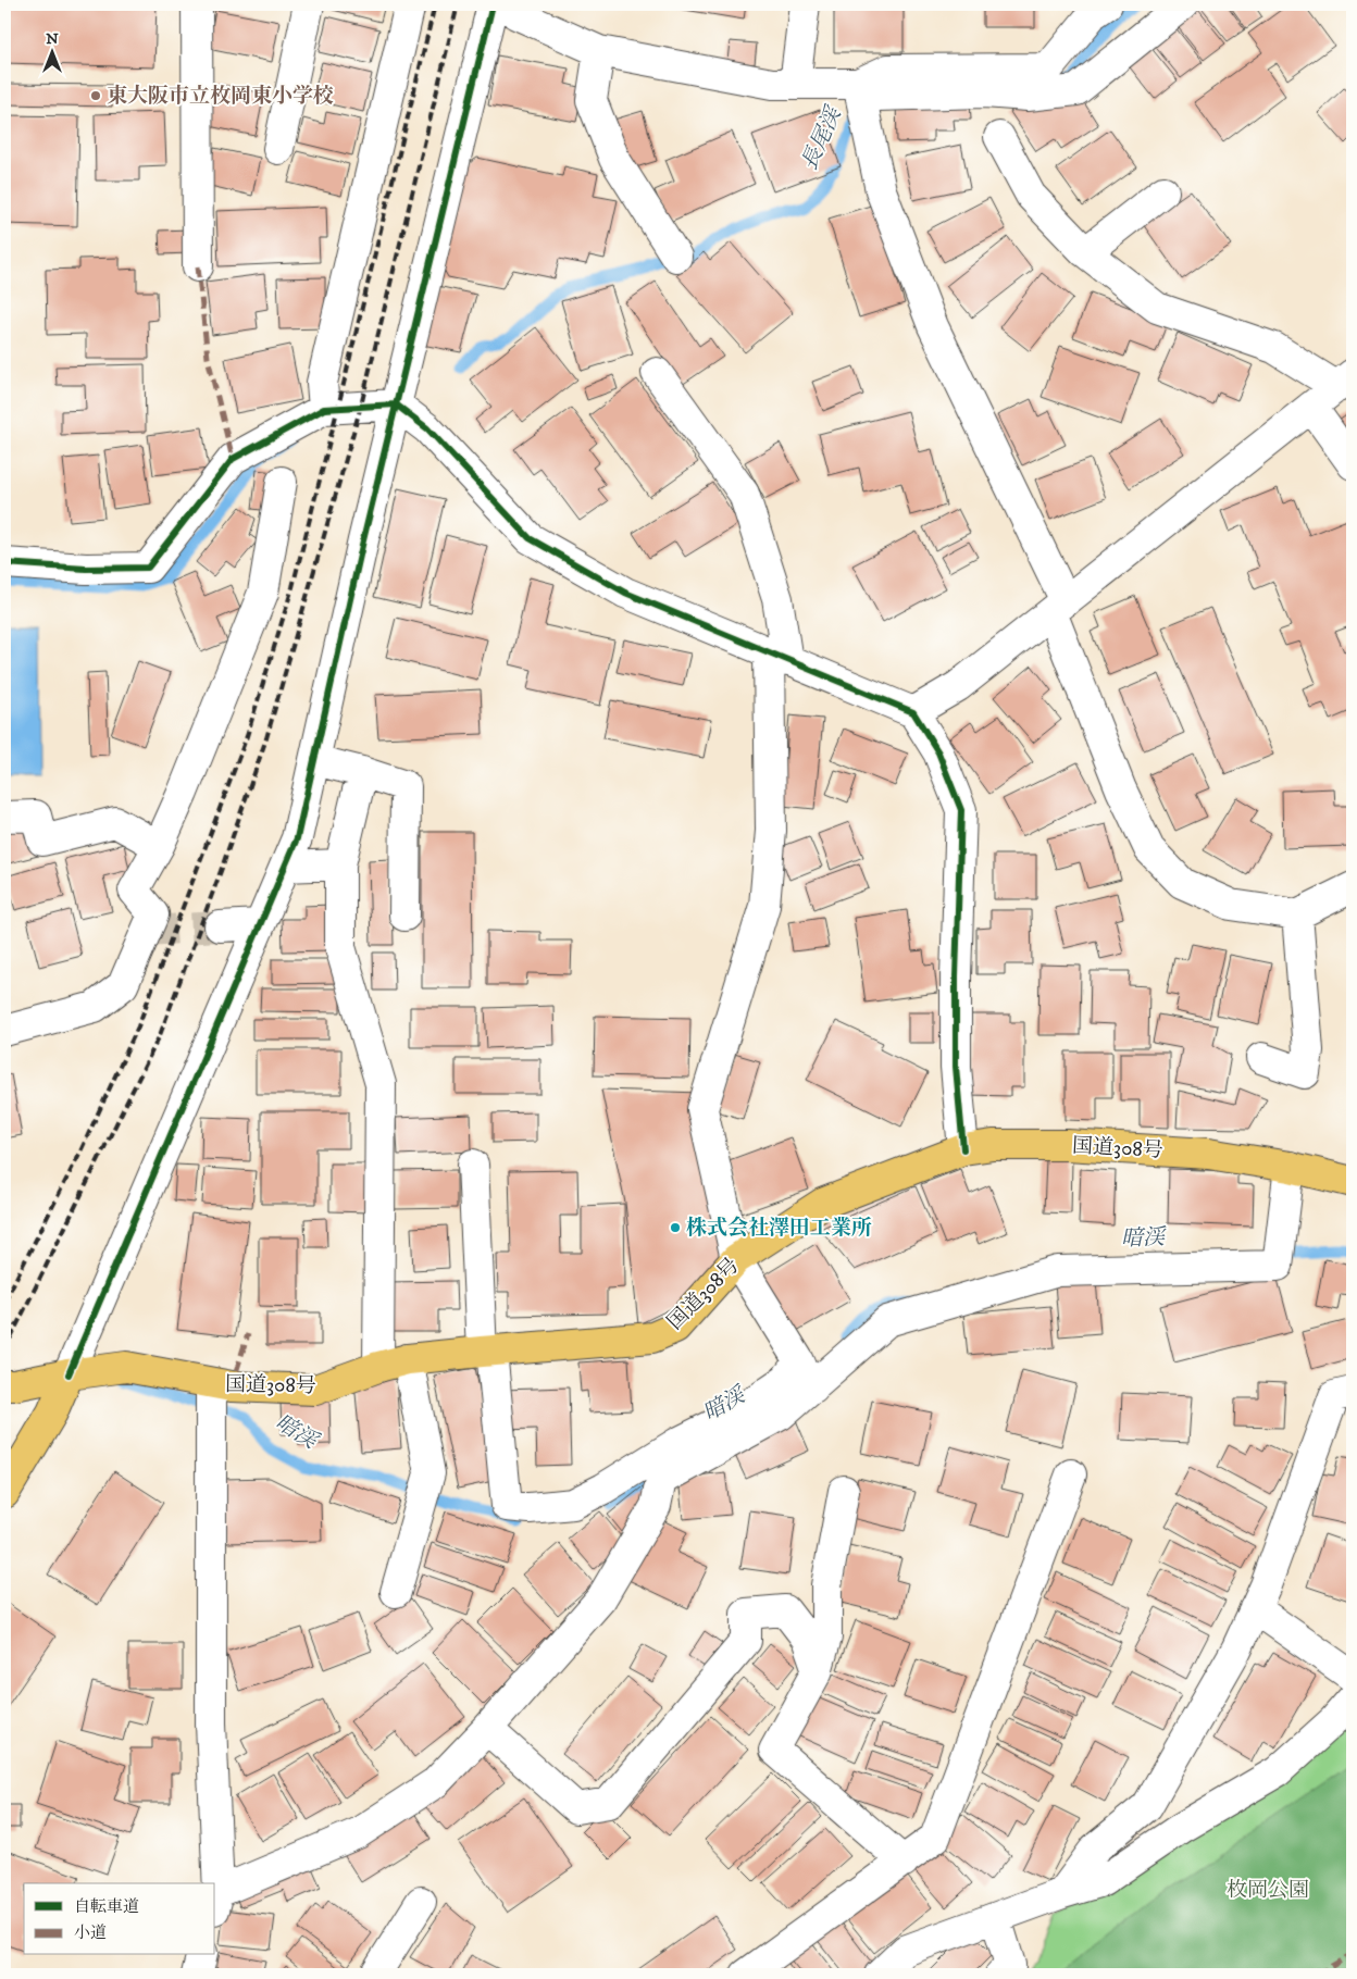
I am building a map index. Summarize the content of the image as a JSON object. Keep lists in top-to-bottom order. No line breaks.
{"streets":{"main road":["国道308号"]},"water":["長尾渓","暗渓"],"parks":["枚岡公園"],"places":["東大阪市立枚岡東小学校","株式会社澤田工業所"],"legend":["自転車道","小道"],"north":"top"}
